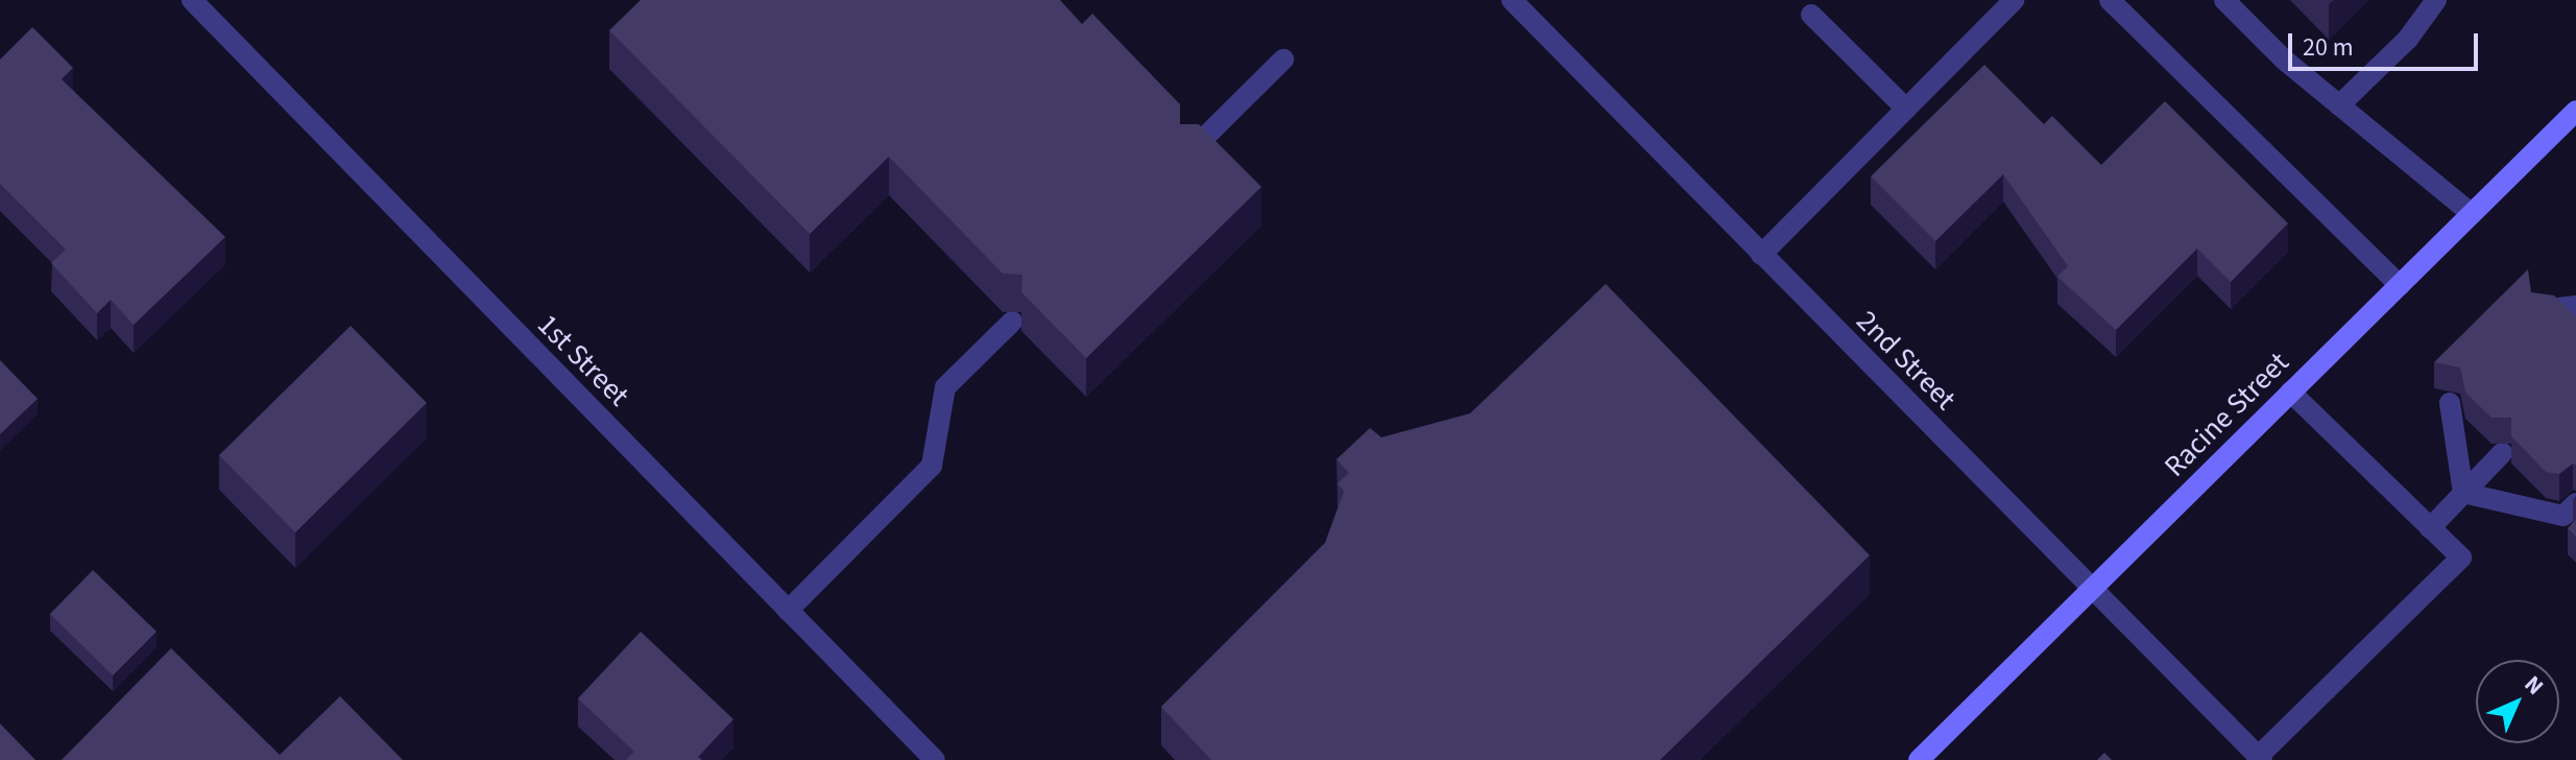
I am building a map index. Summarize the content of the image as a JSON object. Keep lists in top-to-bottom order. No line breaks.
{"streets":{"main road":["Racine Street"],"street":["1st Street","2nd Street"]},"crossings":[["2nd Street","Racine Street"]],"scale_bar":"20 m","north":"top right"}
